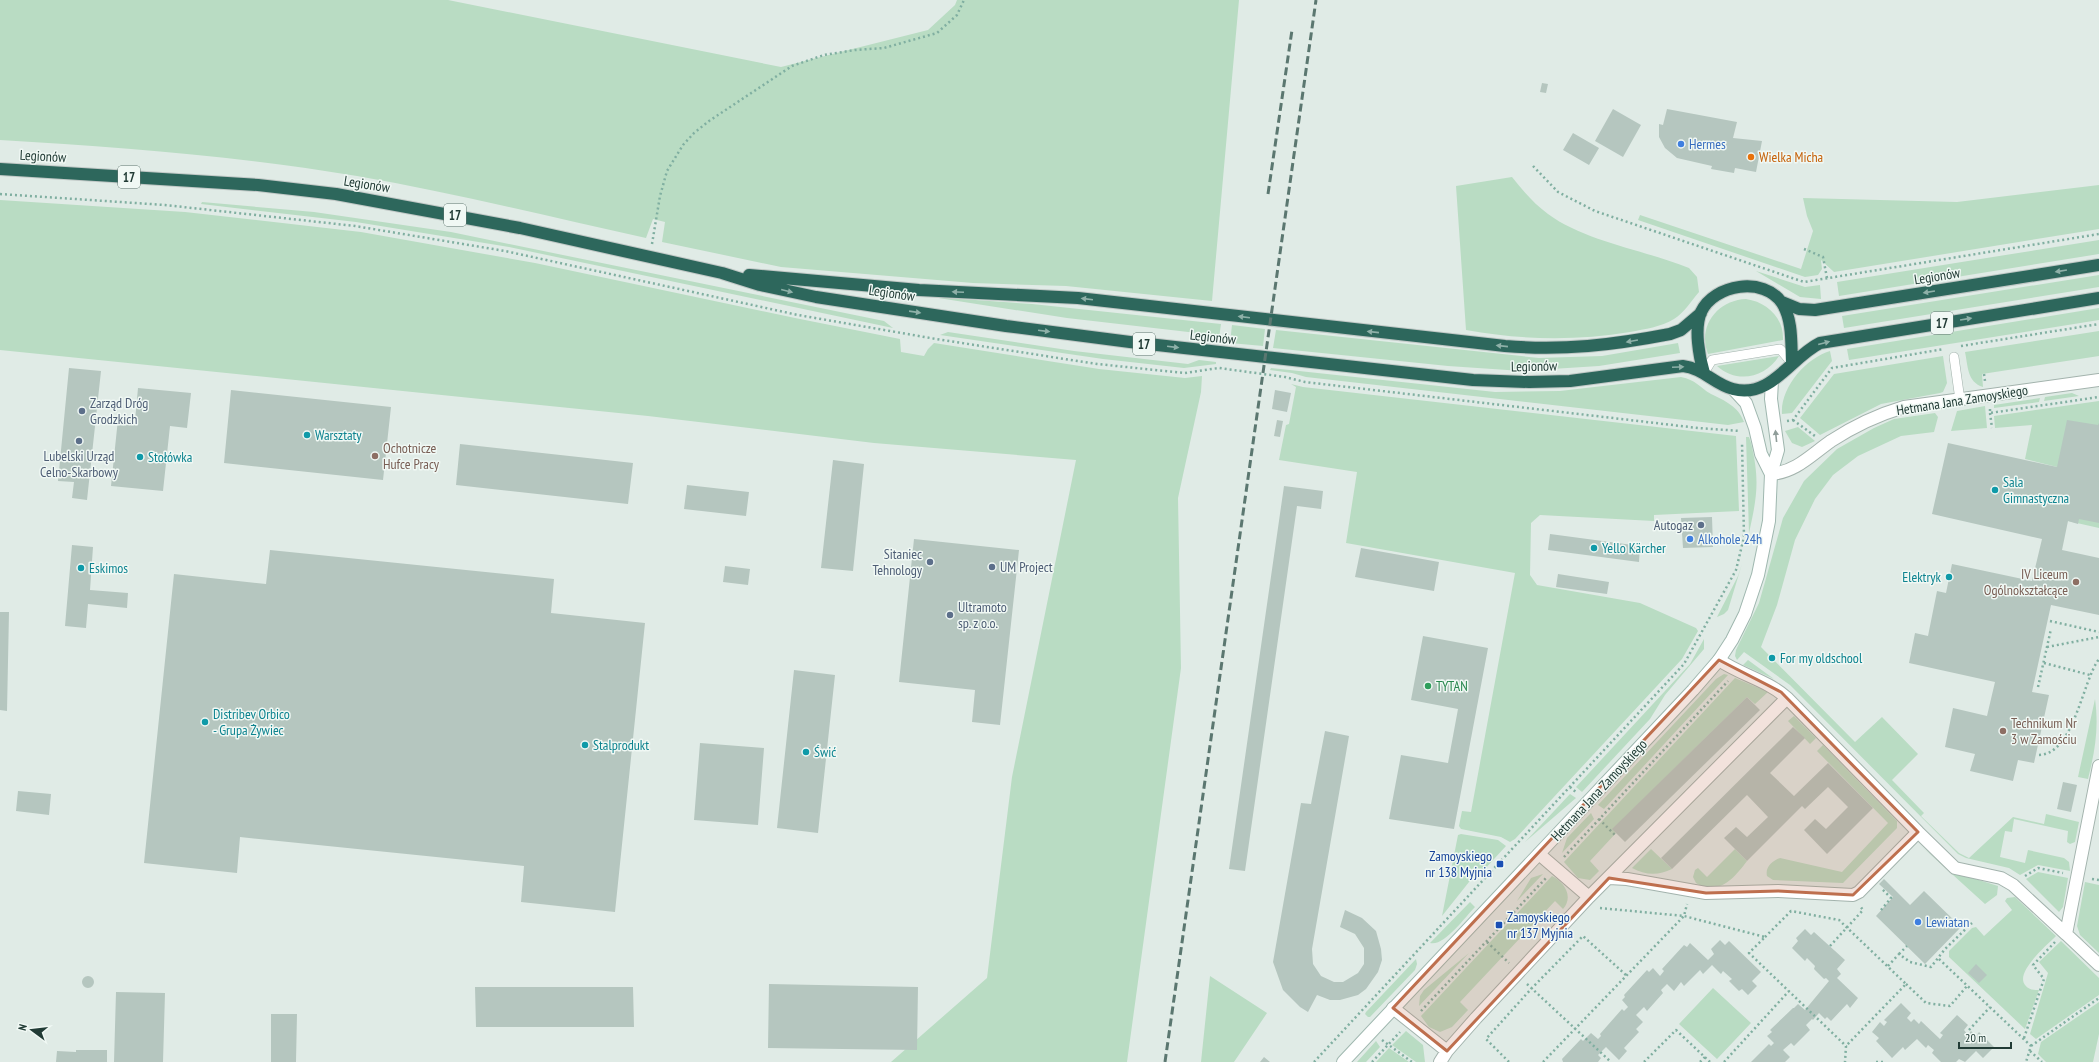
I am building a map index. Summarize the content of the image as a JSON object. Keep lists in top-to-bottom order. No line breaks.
{"streets":{"highway":["Legionów","17"],"street":["Hetmana Jana Zamoyskiego"]},"crossings":[["Legionów","17"],["17","Hetmana Jana Zamoyskiego"]],"places":{"other":["Hermes","Wielka Micha","Zarząd Dróg Grodzkich","Warsztaty","Lubelski Urząd Celno-Skarbowy","Ochotnicze Hufce Pracy","Stołówka","Sala Gimnastyczna","Autogaz","Alkohole 24h","Yello Kärcher","Sitaniec Tehnology","UM Project","Eskimos","Elektryk","IV Liceum Ogólnokształcące","Ultramoto sp. z o.o.","For my oldschool","TYTAN","Distribev Orbico - Grupa Żywiec","Technikum Nr 3 w Zamościu","Stalprodukt","Świć","Lewiatan"],"transit":["Zamoyskiego nr 138 Myjnia","Zamoyskiego nr 137 Myjnia"]},"scale_bar":"20 m","north":"left"}
